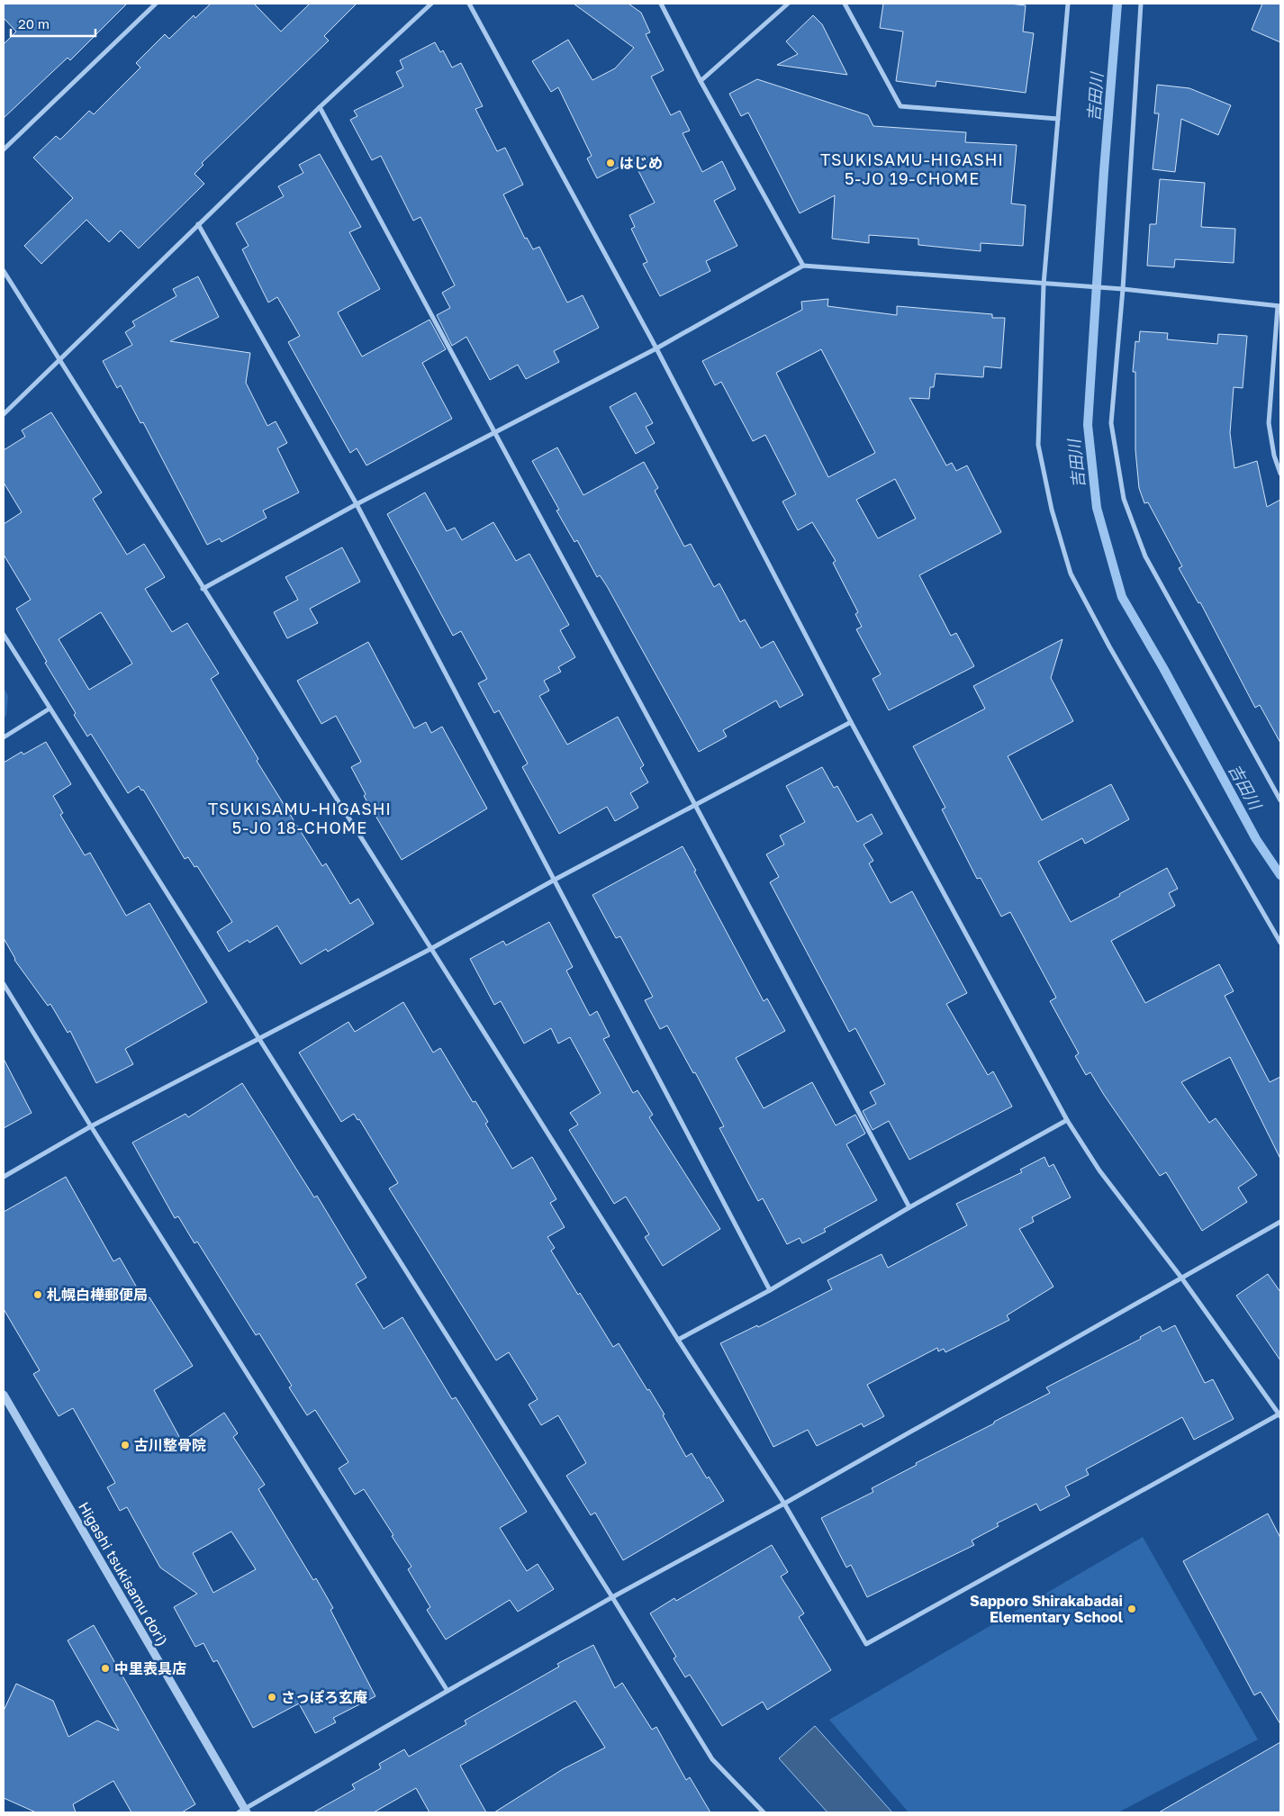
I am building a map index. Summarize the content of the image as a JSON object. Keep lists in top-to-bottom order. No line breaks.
{"streets":{"street":["Higashi tsukisamu dori)"]},"districts":["TSUKISAMU-HIGASHI 5-JO 19-CHOME","TSUKISAMU-HIGASHI 5-JO 18-CHOME"],"water":["吉田川"],"places":["はじめ","札幌白樺郵便局","古川整骨院","Sapporo Shirakabadai Elementary School","中里表具店","さっぽろ玄庵"],"scale_bar":"20 m"}
